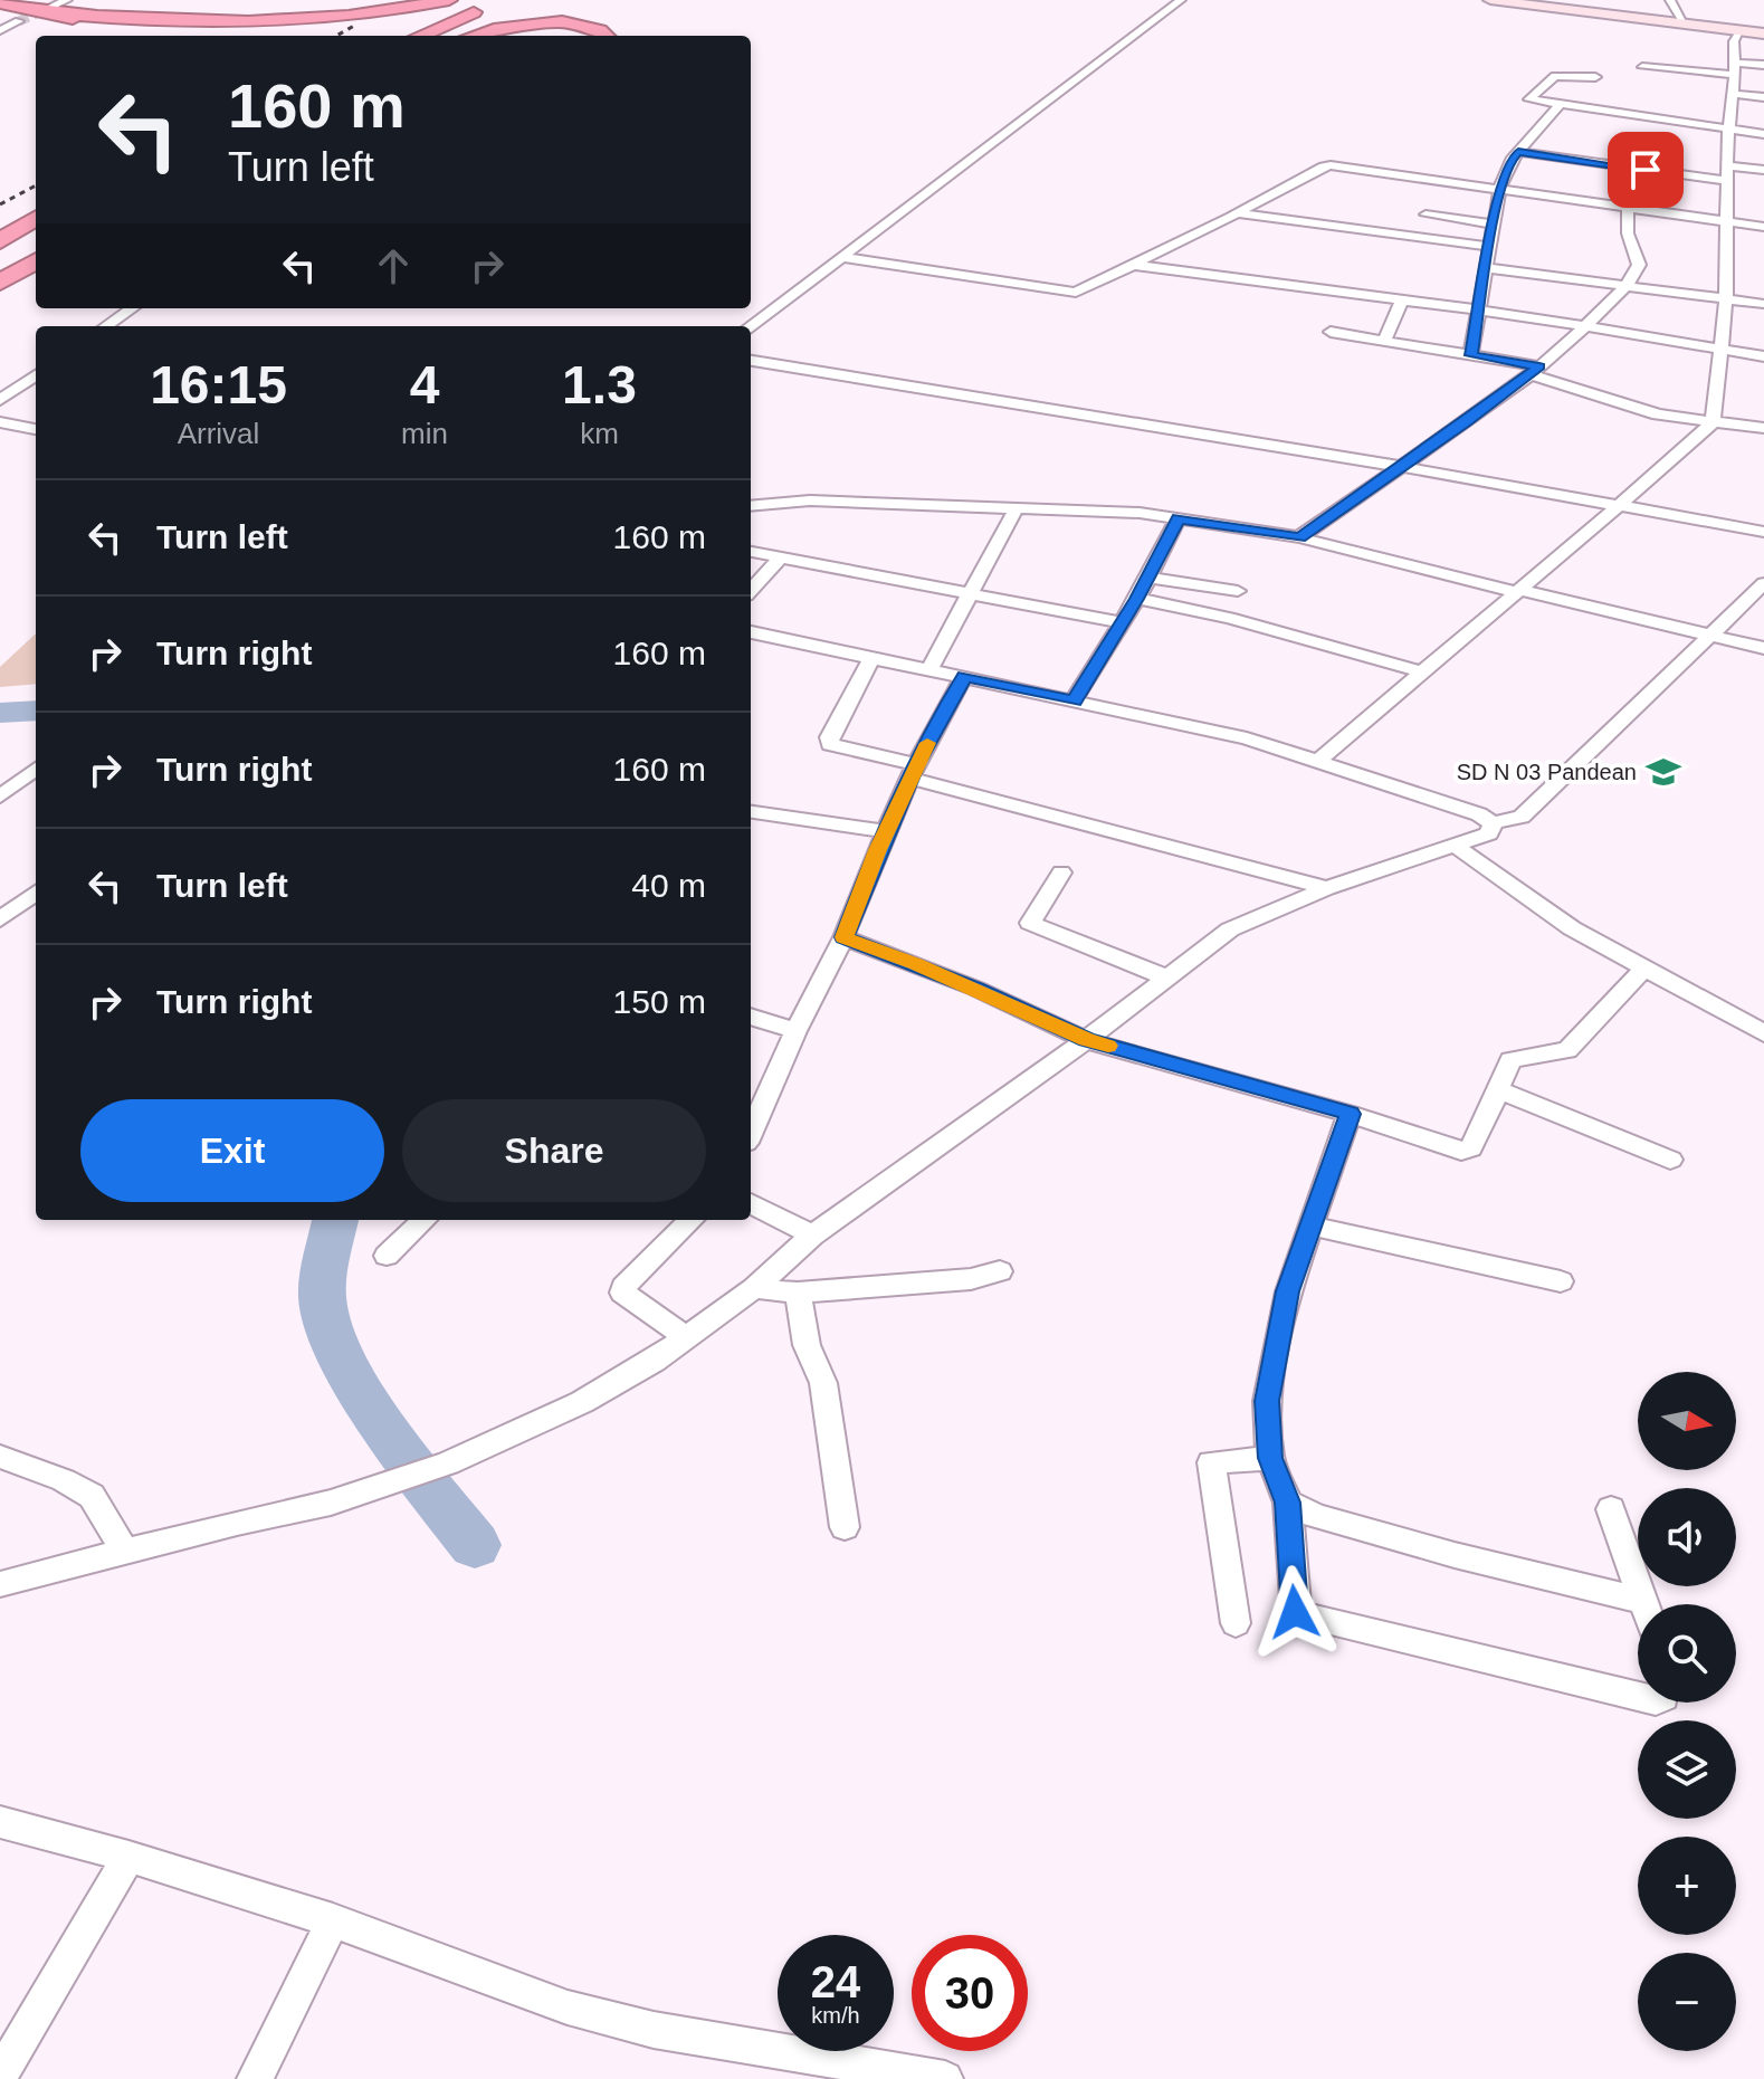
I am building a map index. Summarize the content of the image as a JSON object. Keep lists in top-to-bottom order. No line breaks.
{"places":{"school or university":["SD N 03 Pandean"]},"north":"right","page":{"turn":["160 m","Turn left"],"eta":["16:15","Arrival","4","min","1.3","km"],"list":[{"name":"Turn left","value":"160 m"},{"name":"Turn right","value":"160 m"},{"name":"Turn right","value":"160 m"},{"name":"Turn left","value":"40 m"},{"name":"Turn right","value":"150 m"}],"buttons":["Exit","Share"],"map_buttons":["+","−"],"speed":"24 km/h","limit":"30"}}
